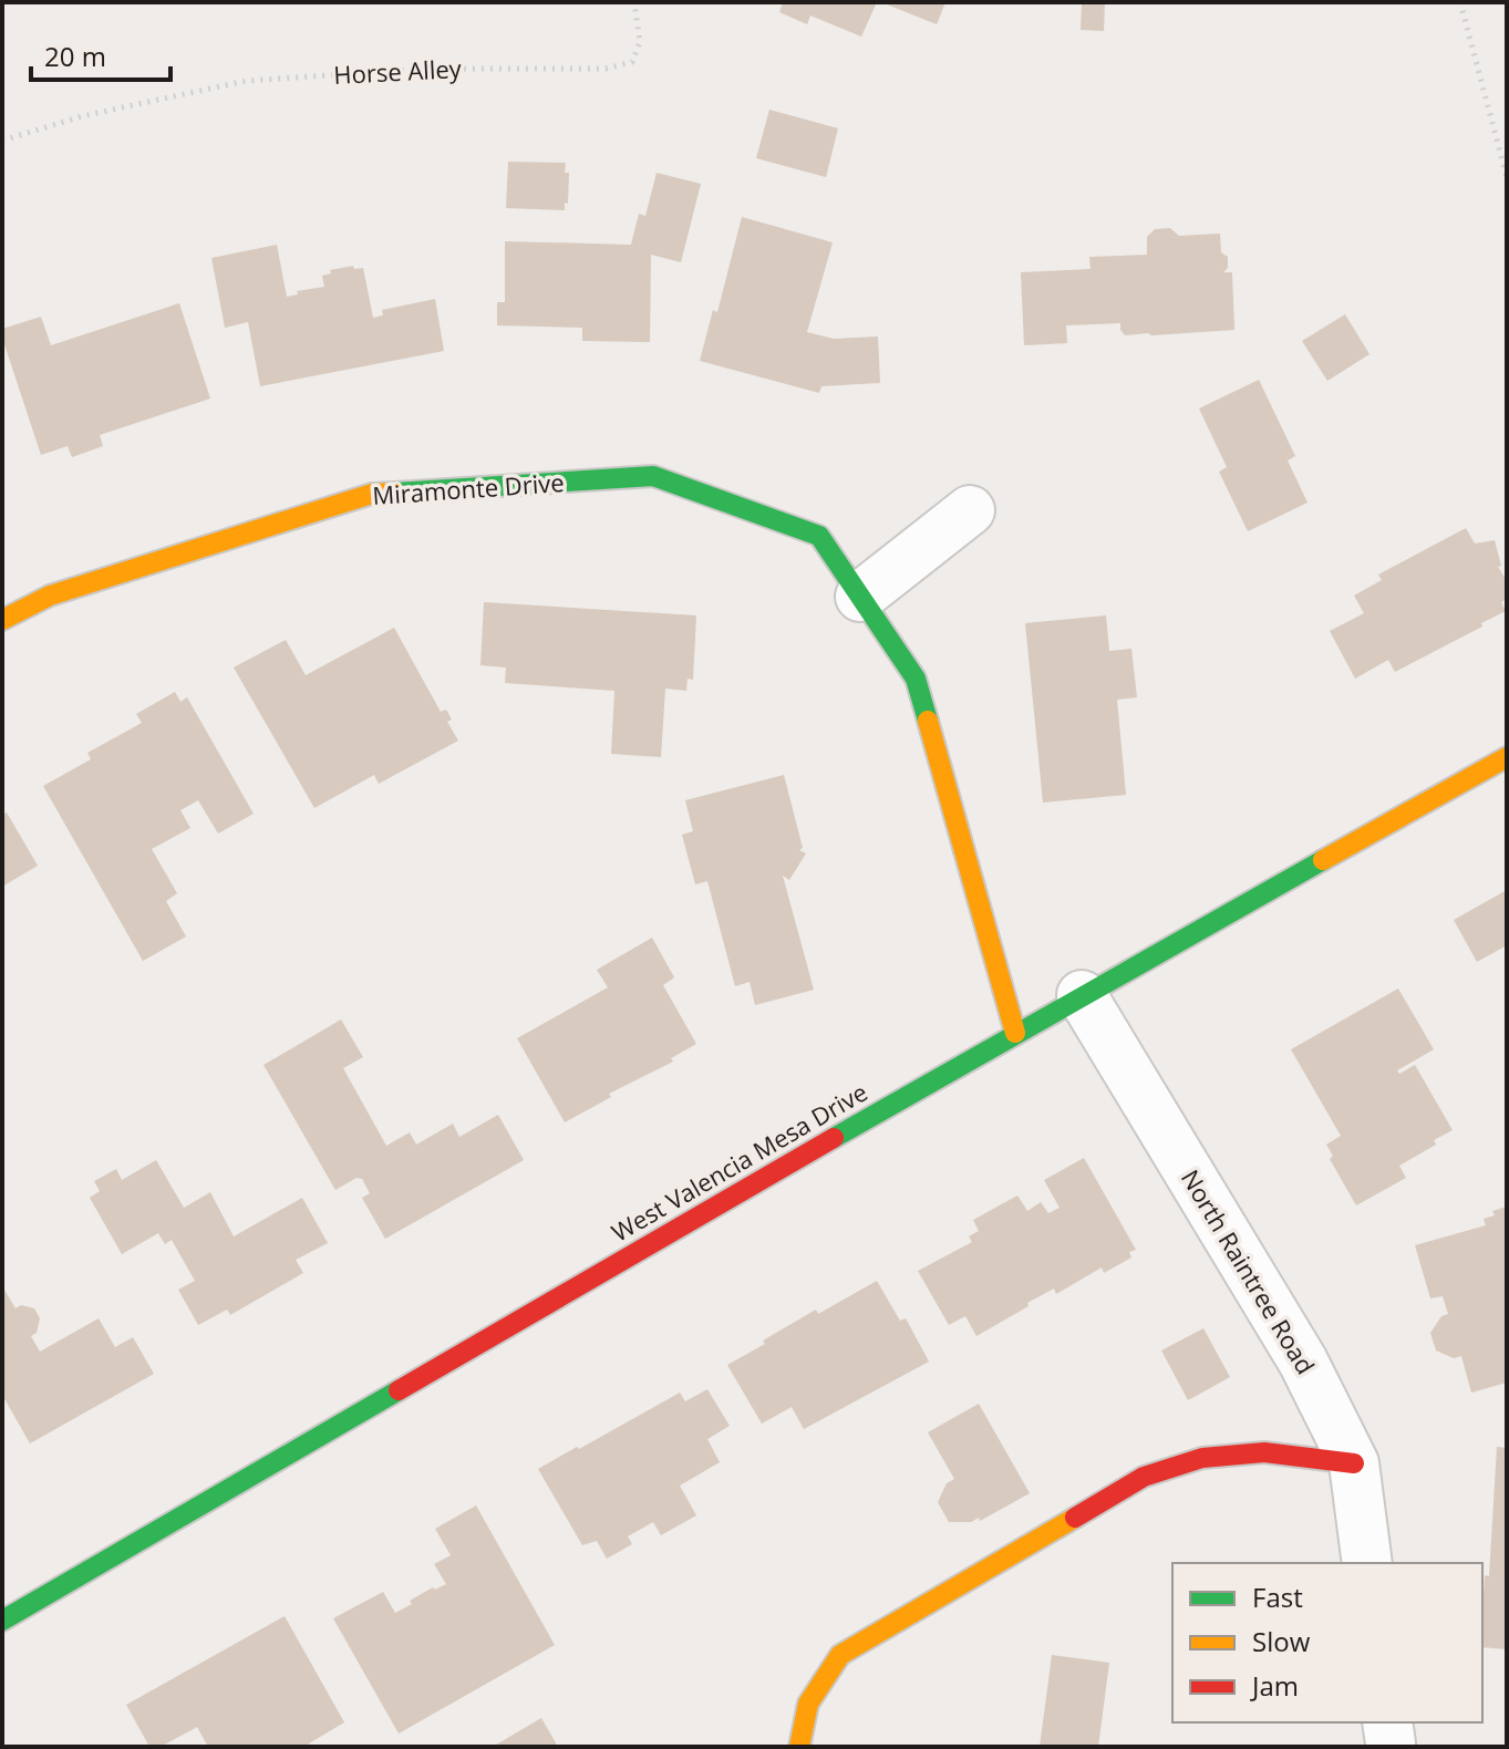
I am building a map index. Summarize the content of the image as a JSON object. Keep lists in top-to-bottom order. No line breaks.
{"streets":{"street":["Miramonte Drive","West Valencia Mesa Drive","North Raintree Road"],"path":["Horse Alley"]},"crossings":[["Miramonte Drive","West Valencia Mesa Drive"],["West Valencia Mesa Drive","North Raintree Road"]],"legend":["Fast","Slow","Jam"],"scale_bar":"20 m"}
